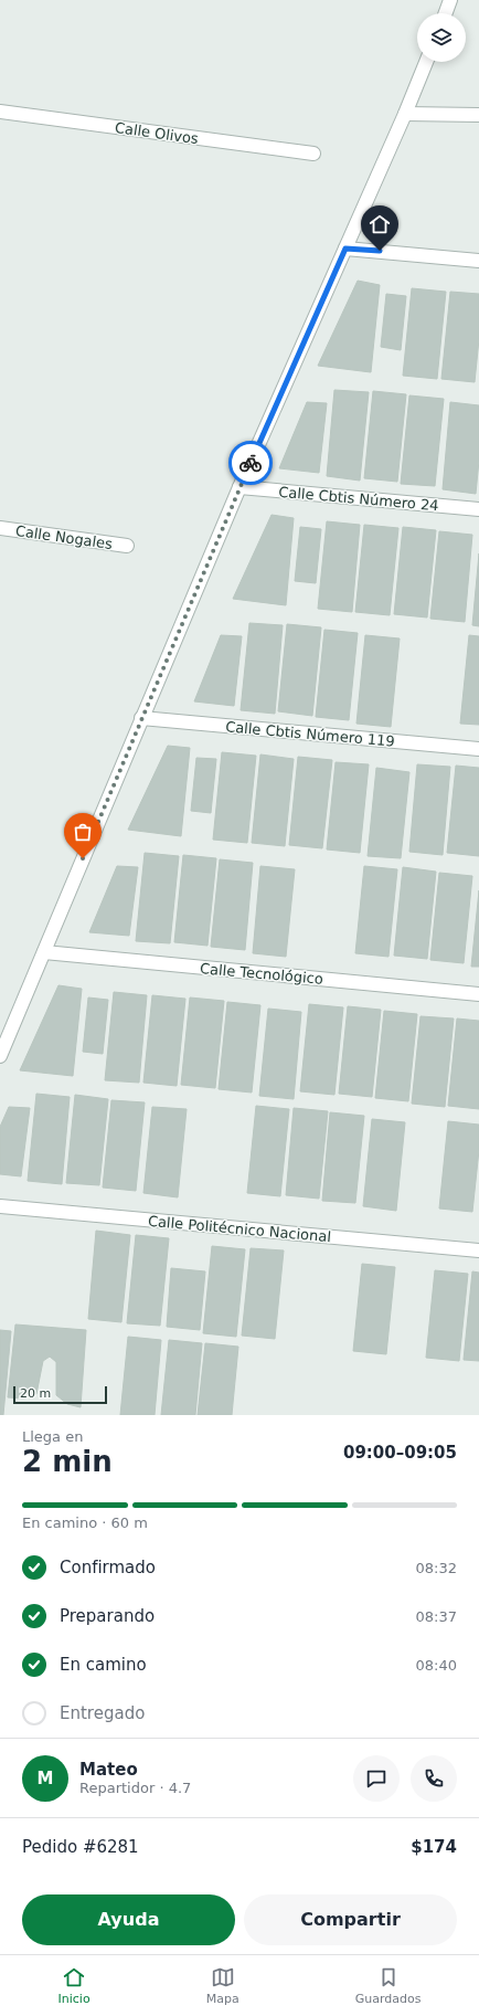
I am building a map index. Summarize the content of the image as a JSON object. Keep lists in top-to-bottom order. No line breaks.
{"streets":{"street":["Calle Olivos","Calle Cbtis Número 24","Calle Nogales","Calle Cbtis Número 119","Calle Tecnológico","Calle Politécnico Nacional"]},"scale_bar":"20 m","page":{"scale":"20 m","heading":["2 min","Llega en","09:00–09:05"],"panel":["Mateo","Repartidor · 4.7","Pedido #6281","$174"],"bar":"En camino · 60 m","list":[["Confirmado","08:32"],["Preparando","08:37"],["En camino","08:40"],"Entregado"],"round":"M","buttons":["Ayuda","Compartir"],"tabs":["Inicio","Mapa","Guardados"]}}
